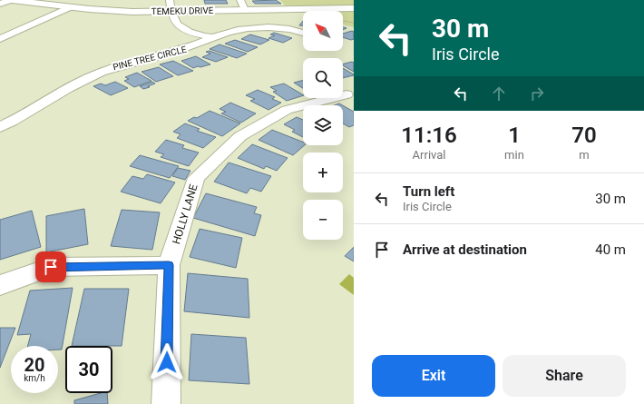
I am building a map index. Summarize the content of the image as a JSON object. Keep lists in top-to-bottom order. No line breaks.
{"streets":{"street":["TEMEKU DRIVE","PINE TREE CIRCLE","HOLLY LANE"]},"north":"top left","page":{"turn":["30 m","Iris Circle"],"map_buttons":["+","−"],"eta":["11:16","Arrival","1","min","70","m"],"list":[{"name":"Turn left","note":"Iris Circle","value":"30 m"},{"name":"Arrive at destination","value":"40 m"}],"speed":"20 km/h","limit":"30","buttons":["Exit","Share"]}}
